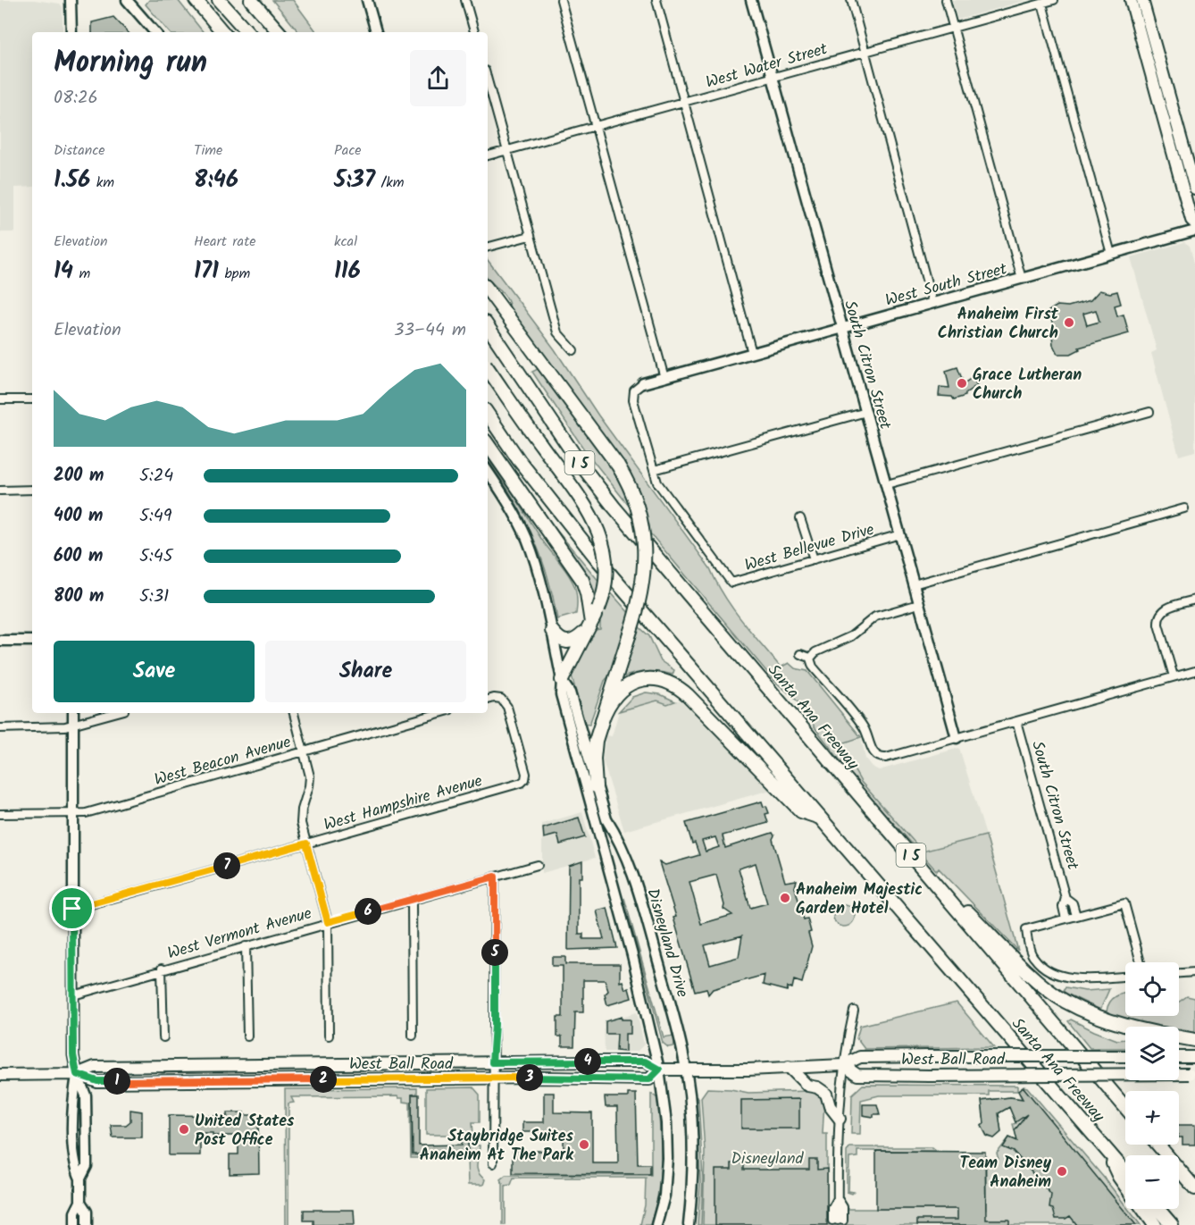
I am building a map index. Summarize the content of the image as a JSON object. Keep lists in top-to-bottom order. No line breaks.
{"streets":{"highway":["I 5","Santa Ana Freeway"],"main road":["West Ball Road"],"street":["West Water Street","West South Street","South Citron Street","West Bellevue Drive","West Beacon Avenue","West Hampshire Avenue","West Vermont Avenue","Disneyland Drive"]},"crossings":[["West Water Street","South Citron Street"],["West South Street","South Citron Street"],["West South Street","West Bellevue Drive"],["South Citron Street","West Bellevue Drive"],["Disneyland Drive","West Ball Road"]],"parks":["Disneyland"],"places":["Anaheim First Christian Church","Grace Lutheran Church","Anaheim Majestic Garden Hotel","United States Post Office","Staybridge Suites Anaheim At The Park","Team Disney Anaheim"],"page":{"heading":["Morning run","08:26"],"stats":[["Distance","1.56 km"],["Time","8:46"],["Pace","5:37 /km"],["Elevation","14 m"],["Heart rate","171 bpm"],["kcal","116"]],"chart":["Elevation","33–44 m"],"list":[{"name":"200 m","note":"5:24"},{"name":"400 m","note":"5:49"},{"name":"600 m","note":"5:45"},{"name":"800 m","note":"5:31"}],"buttons":["Save","Share"],"pins":["7","6","5","4","3","2","1"],"map_buttons":["+","−"]}}
